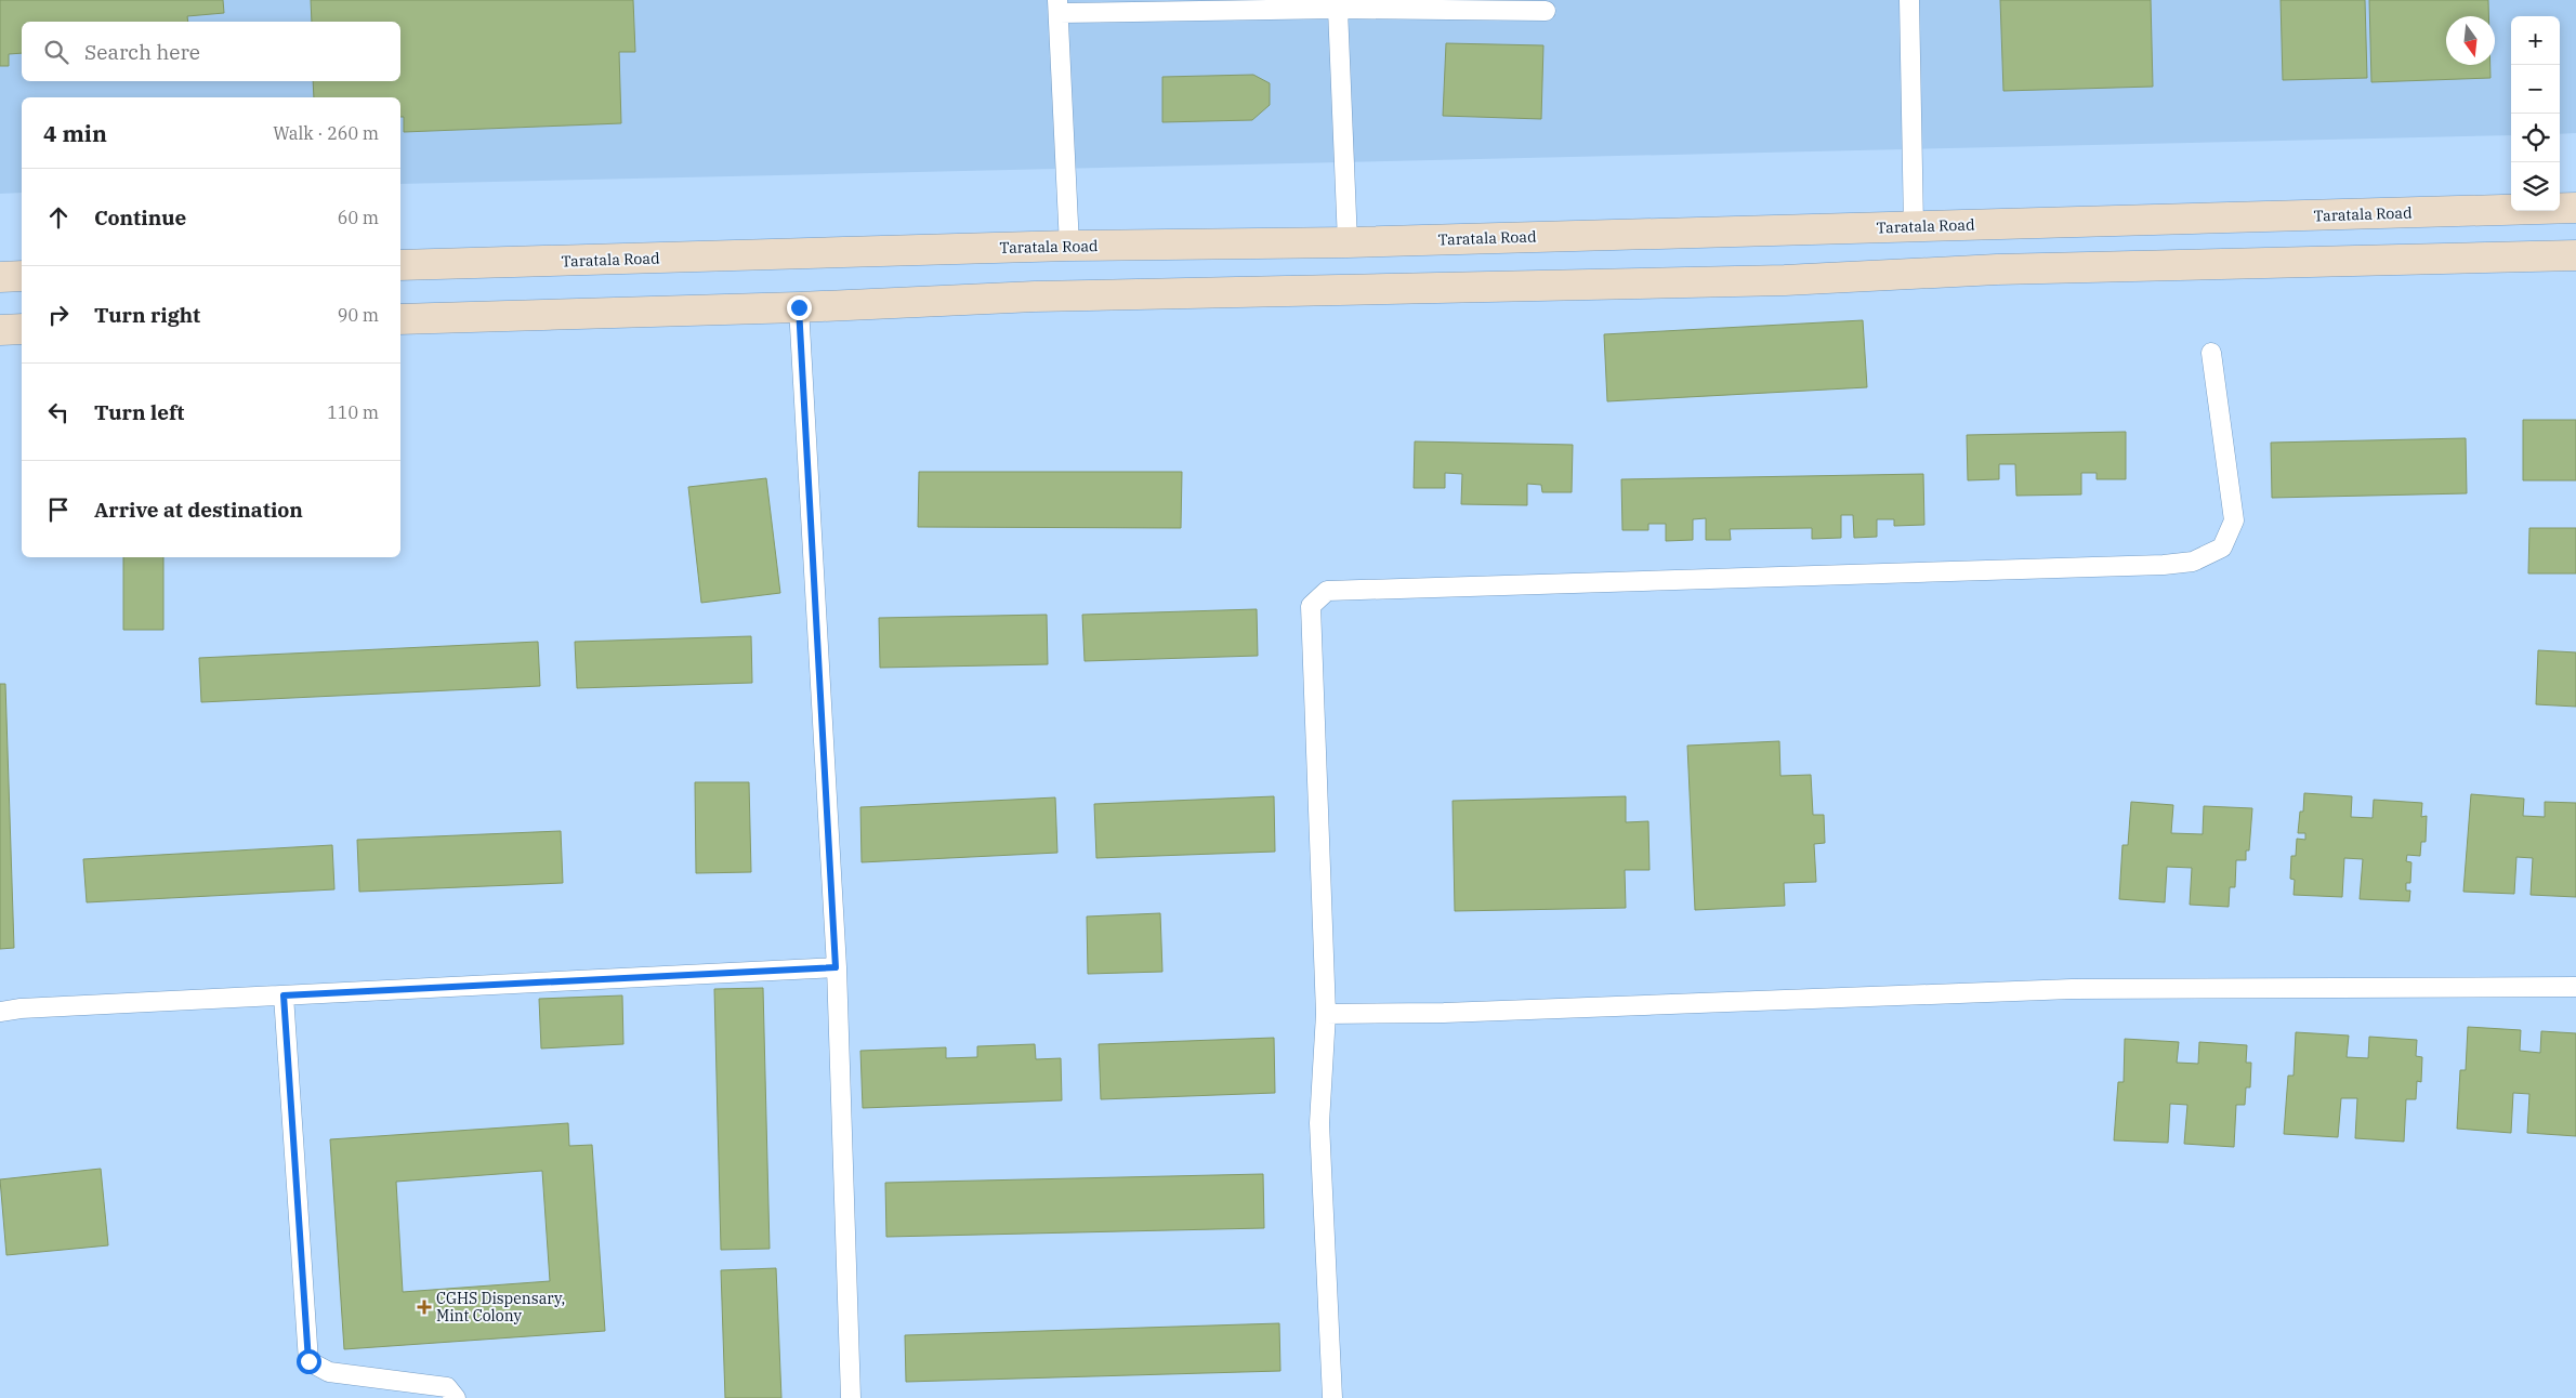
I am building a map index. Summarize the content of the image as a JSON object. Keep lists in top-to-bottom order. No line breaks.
{"streets":{"main road":["Taratala Road"]},"places":{"health":["CGHS Dispensary, Mint Colony"]},"north":"bottom","page":{"map_buttons":["+","−"],"search":"Search here","heading":["4 min","Walk · 260 m"],"list":[["Continue","60 m"],["Turn right","90 m"],["Turn left","110 m"],"Arrive at destination"]}}
